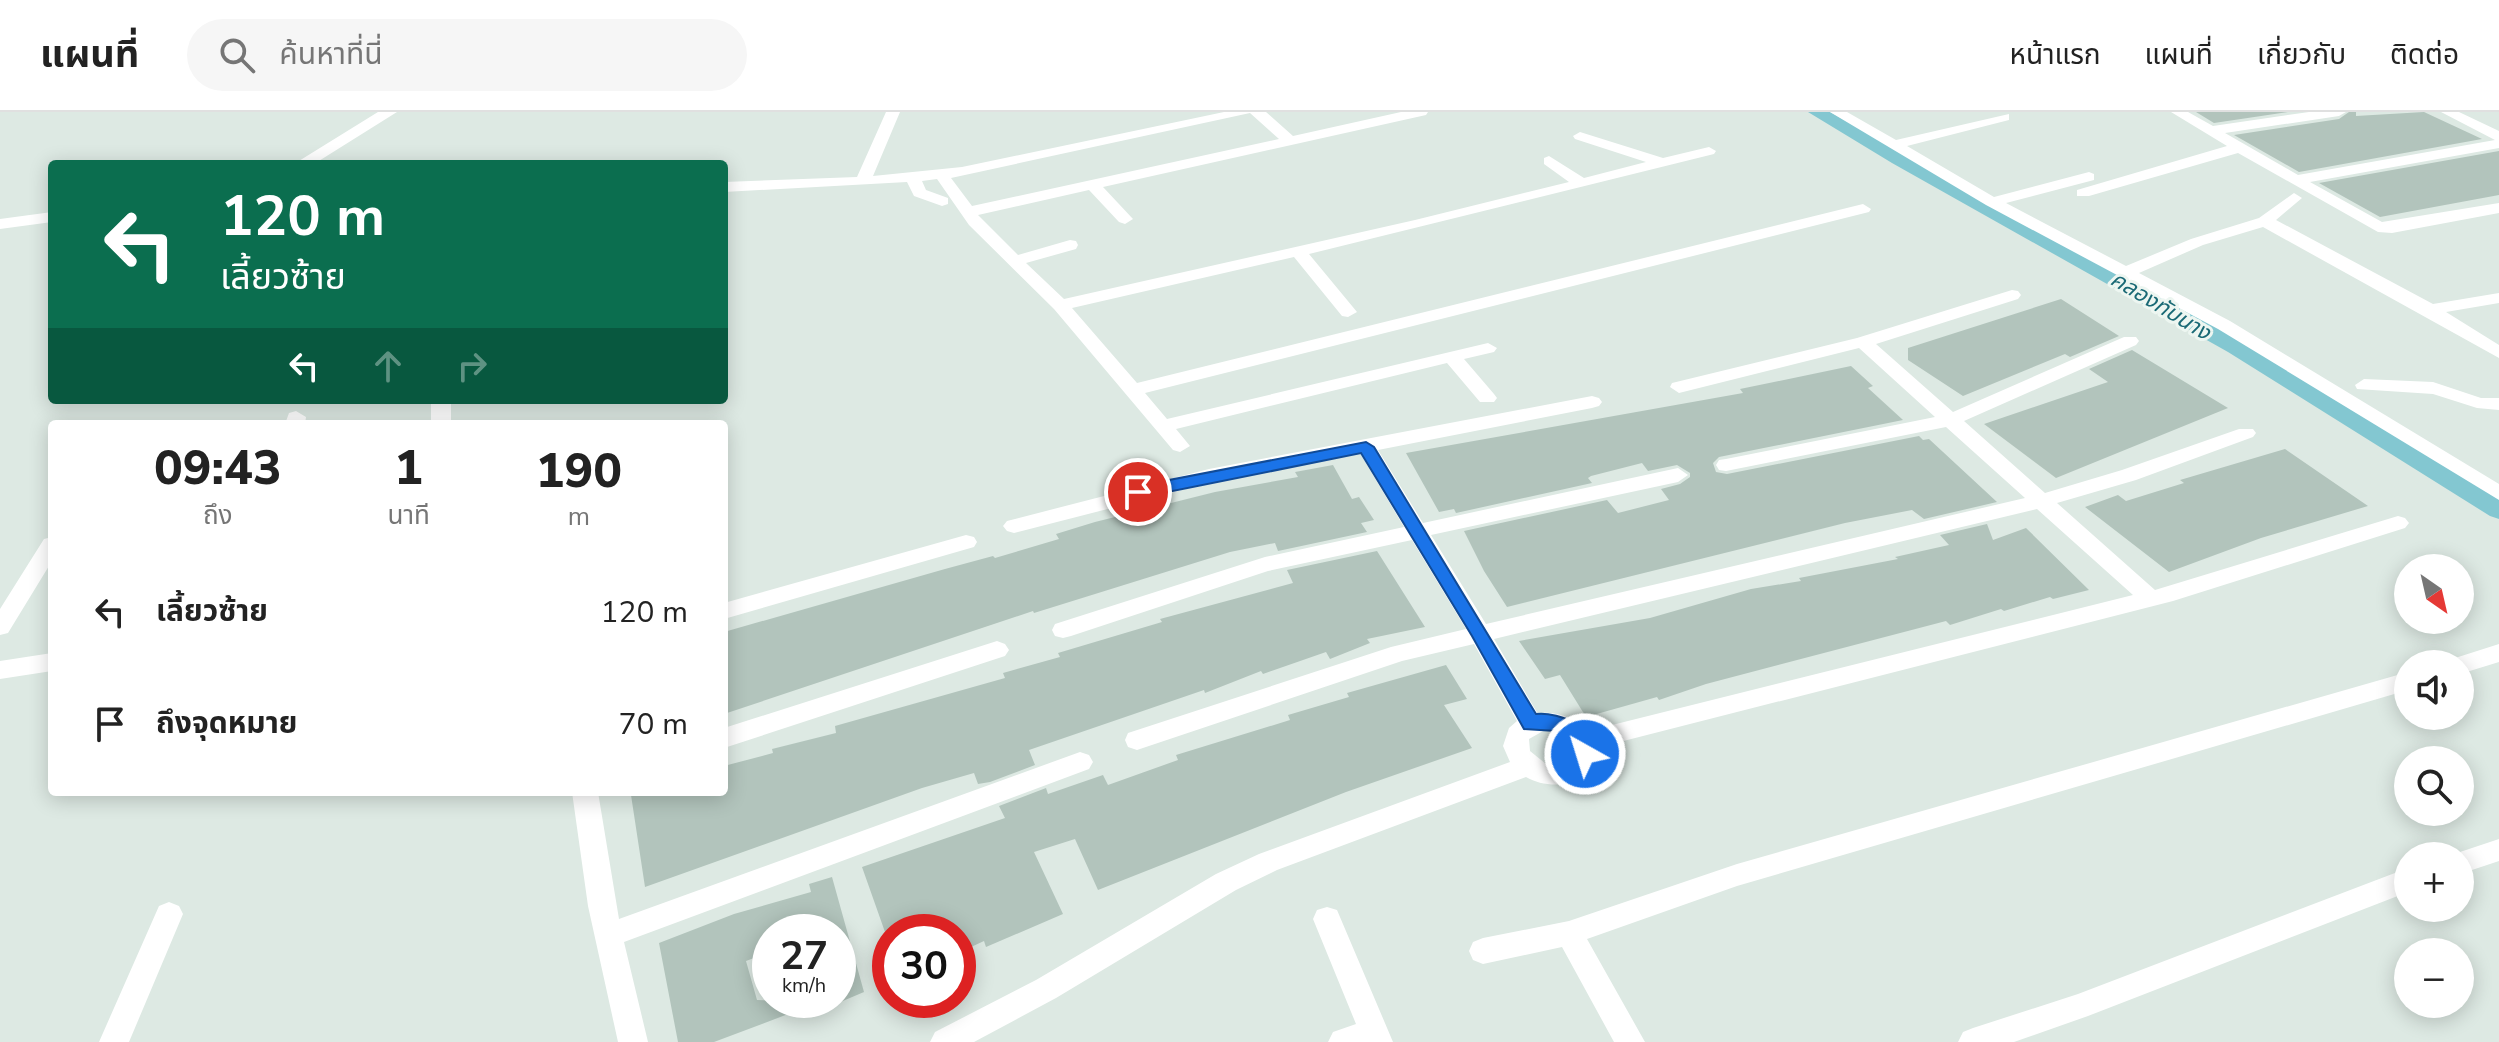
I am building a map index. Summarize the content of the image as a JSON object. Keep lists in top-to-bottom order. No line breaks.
{"water":["คลองทับนาง"],"north":"bottom right","page":{"header":"แผนที่","search":"ค้นหาที่นี่","nav":["หน้าแรก","แผนที่","เกี่ยวกับ","ติดต่อ"],"turn":["120 m","เลี้ยวซ้าย"],"eta":["09:43","ถึง","1","นาที","190","m"],"map_buttons":["+","−"],"list":[{"name":"เลี้ยวซ้าย","value":"120 m"},{"name":"ถึงจุดหมาย","value":"70 m"}],"speed":"27 km/h","limit":"30"}}
